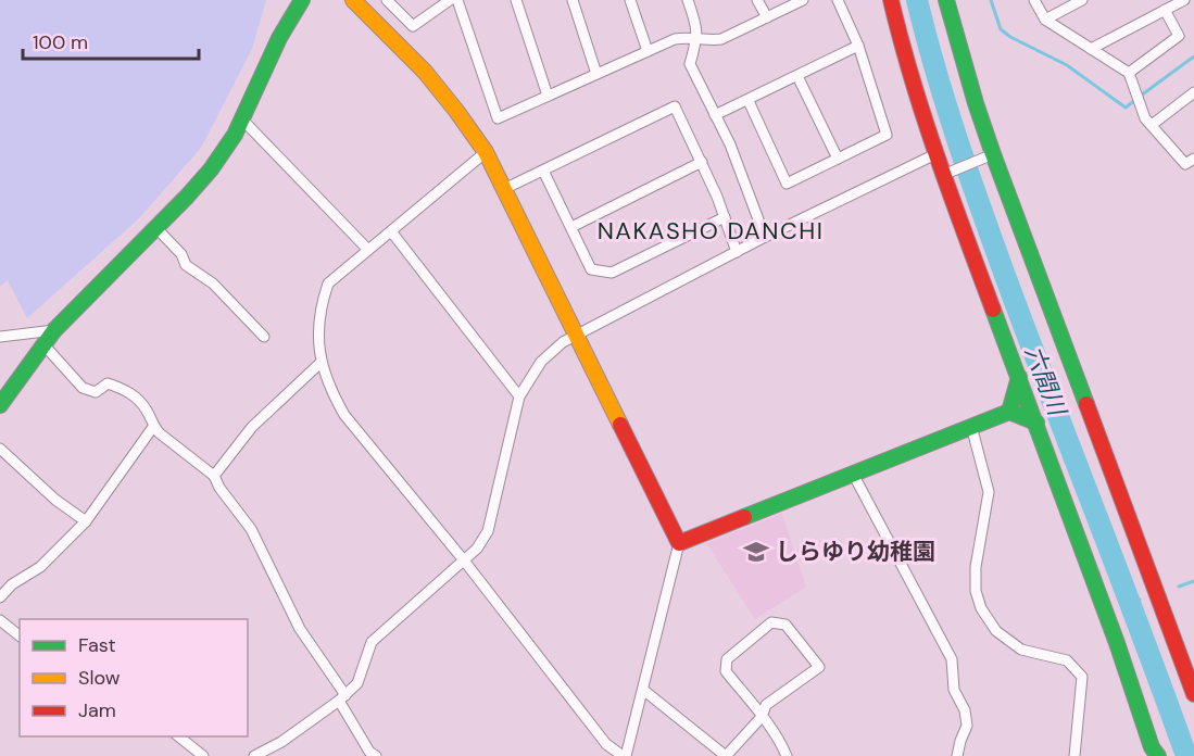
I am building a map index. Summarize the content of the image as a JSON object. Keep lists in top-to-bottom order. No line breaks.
{"districts":["NAKASHO DANCHI"],"water":["六間川"],"places":{"school or university":["しらゆり幼稚園"]},"legend":["Fast","Slow","Jam"],"scale_bar":"100 m"}
